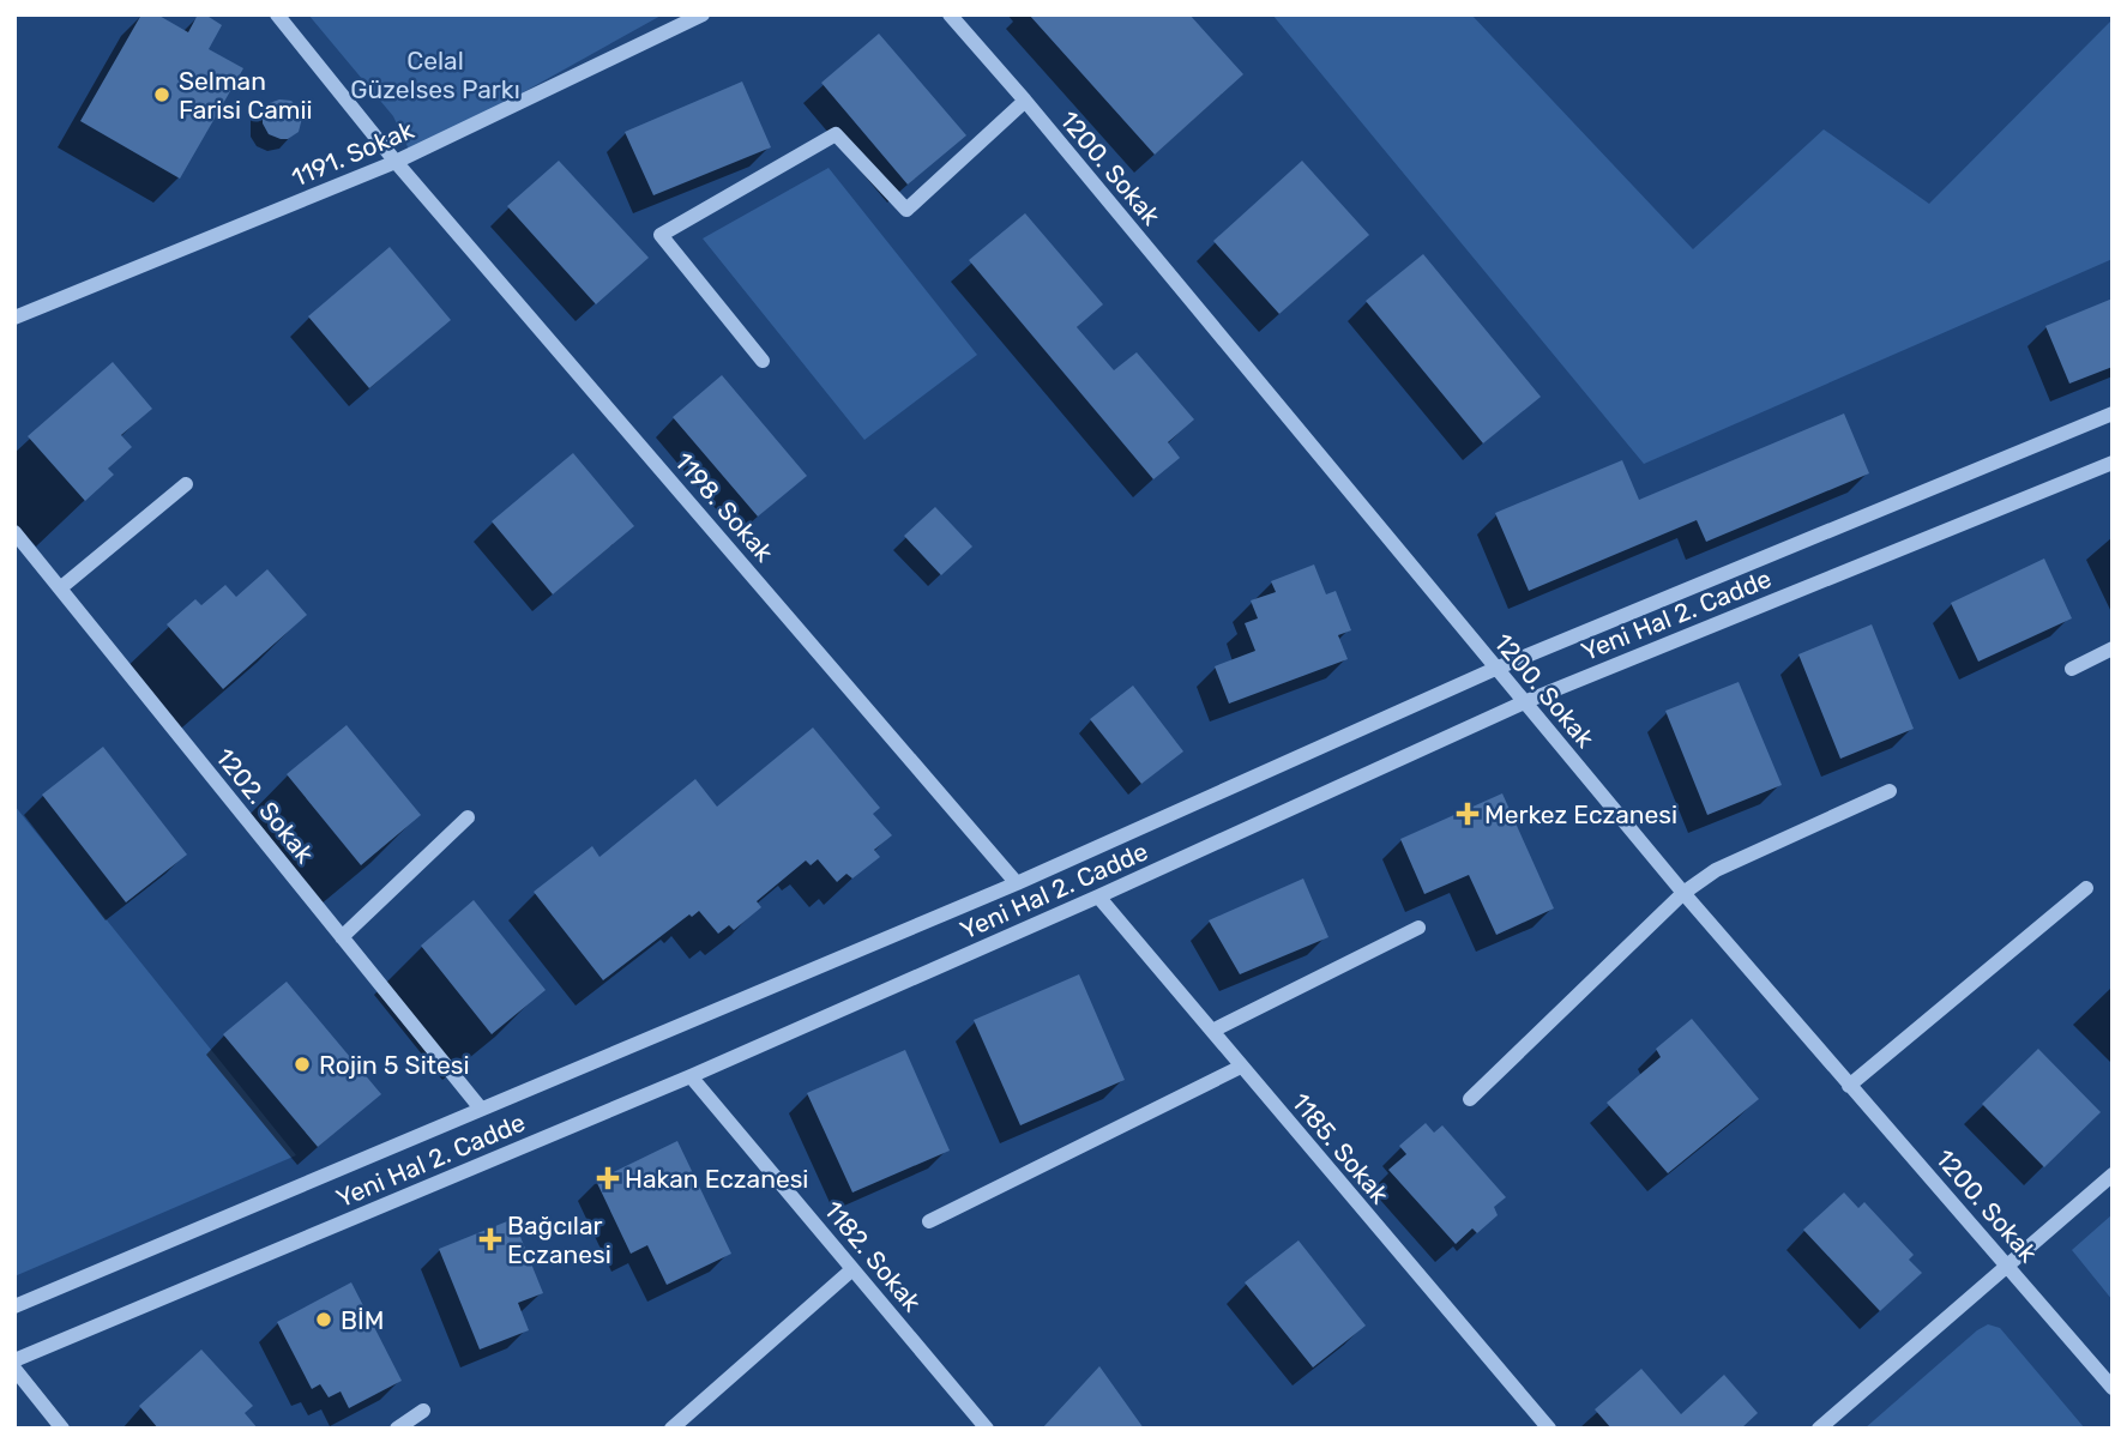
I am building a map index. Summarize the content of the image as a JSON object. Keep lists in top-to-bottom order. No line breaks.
{"streets":{"street":["1191. Sokak","1200. Sokak","1198. Sokak","Yeni Hal 2. Cadde","1202. Sokak","1185. Sokak","1182. Sokak"]},"crossings":[["1191. Sokak","1198. Sokak"],["1200. Sokak","Yeni Hal 2. Cadde"],["Yeni Hal 2. Cadde","1185. Sokak"],["Yeni Hal 2. Cadde","1182. Sokak"]],"parks":["Celal Güzelses Parkı"],"places":{"other":["Selman Farisi Camii","Rojin 5 Sitesi","BİM"],"health":["Merkez Eczanesi","Hakan Eczanesi","Bağcılar Eczanesi"]}}
